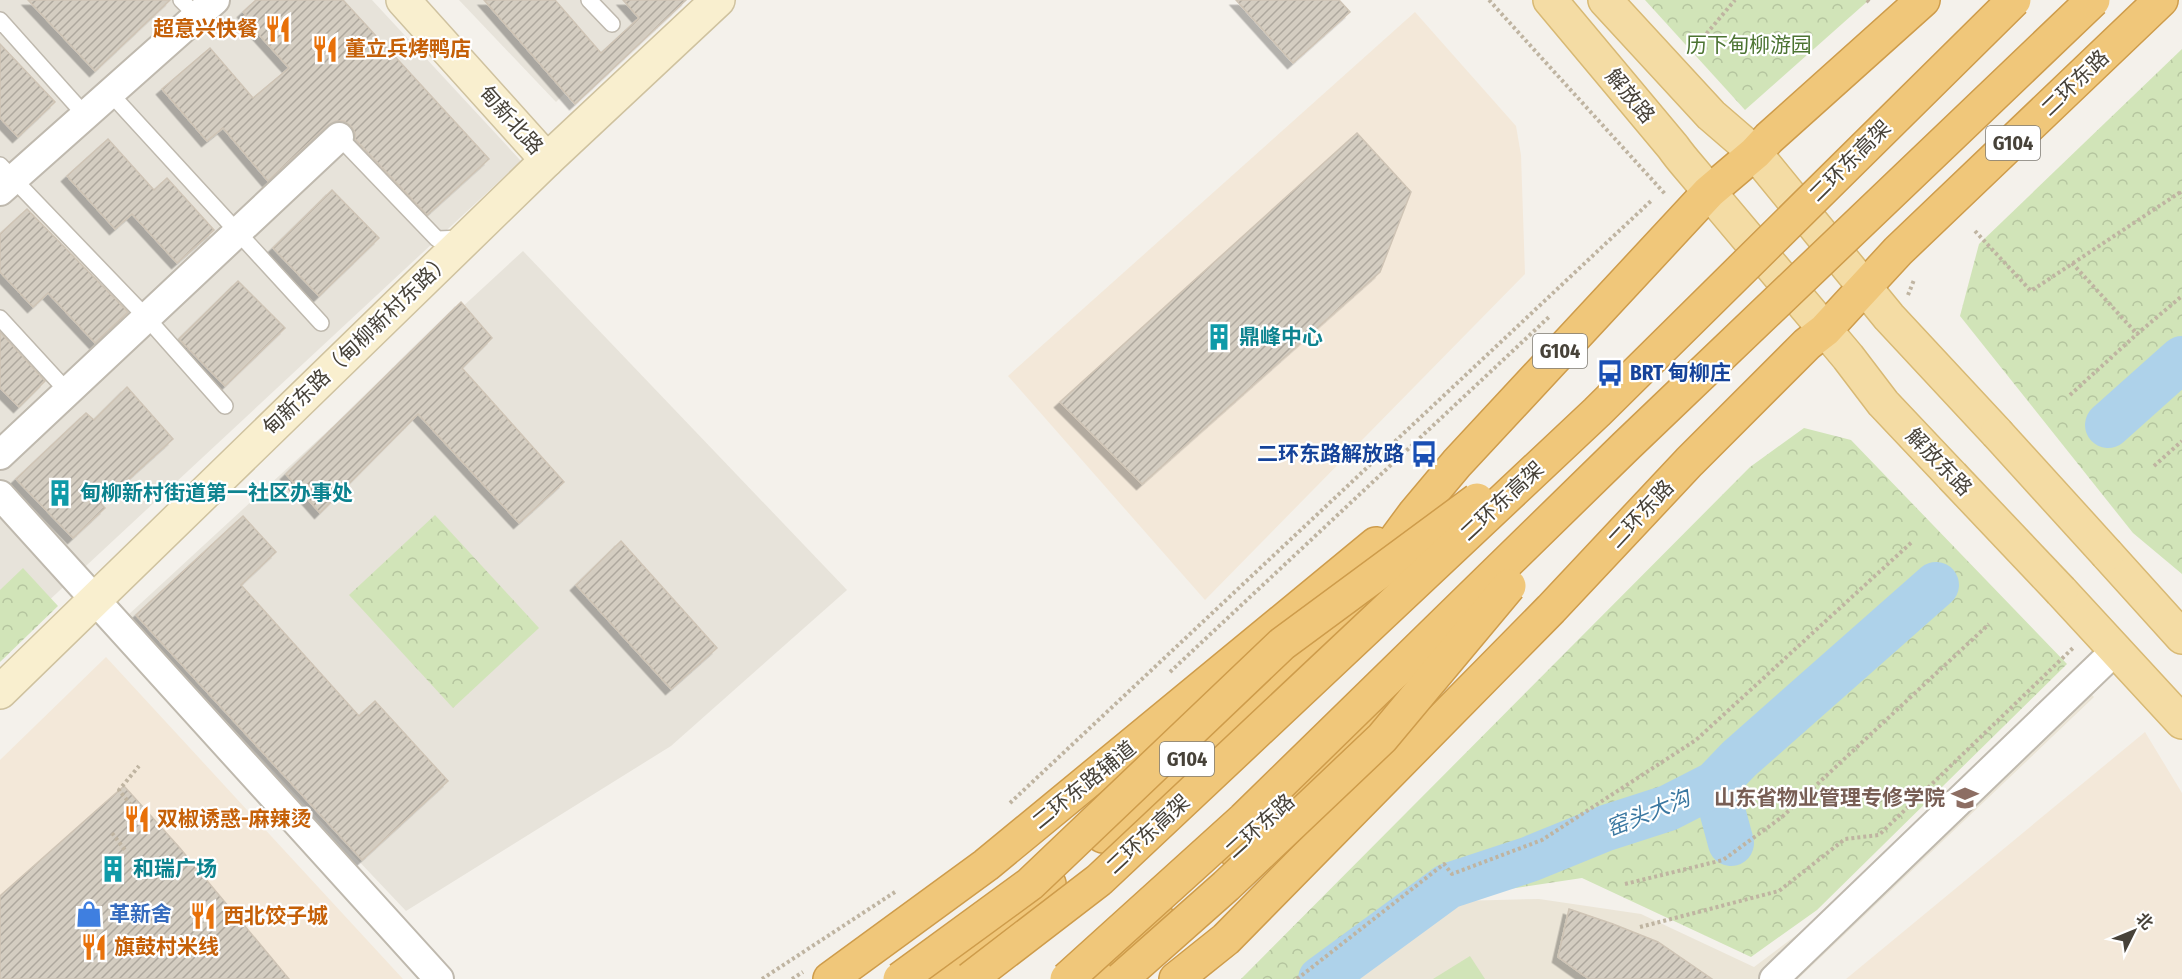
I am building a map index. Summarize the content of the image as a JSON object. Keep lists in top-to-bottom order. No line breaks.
{"streets":{"highway":["二环东路","G104","二环东高架","二环东路辅道"],"main road":["解放路","解放东路"],"street":["甸新北路","甸新东路（甸柳新村东路）"]},"crossings":[["二环东路","解放东路"],["解放路","G104"],["解放路","解放东路"],["甸新北路","甸新东路（甸柳新村东路）"],["G104","解放东路"],["G104","二环东路辅道"]],"water":["窑头大沟"],"parks":["历下甸柳游园"],"places":{"restaurant":["超意兴快餐","董立兵烤鸭店","双椒诱惑-麻辣烫","西北饺子城","旗鼓村米线"],"building":["鼎峰中心","甸柳新村街道第一社区办事处","和瑞广场"],"bus stop":["BRT 甸柳庄","二环东路解放路"],"school or university":["山东省物业管理专修学院"],"shop":["革新舍"]},"north":"top right"}
